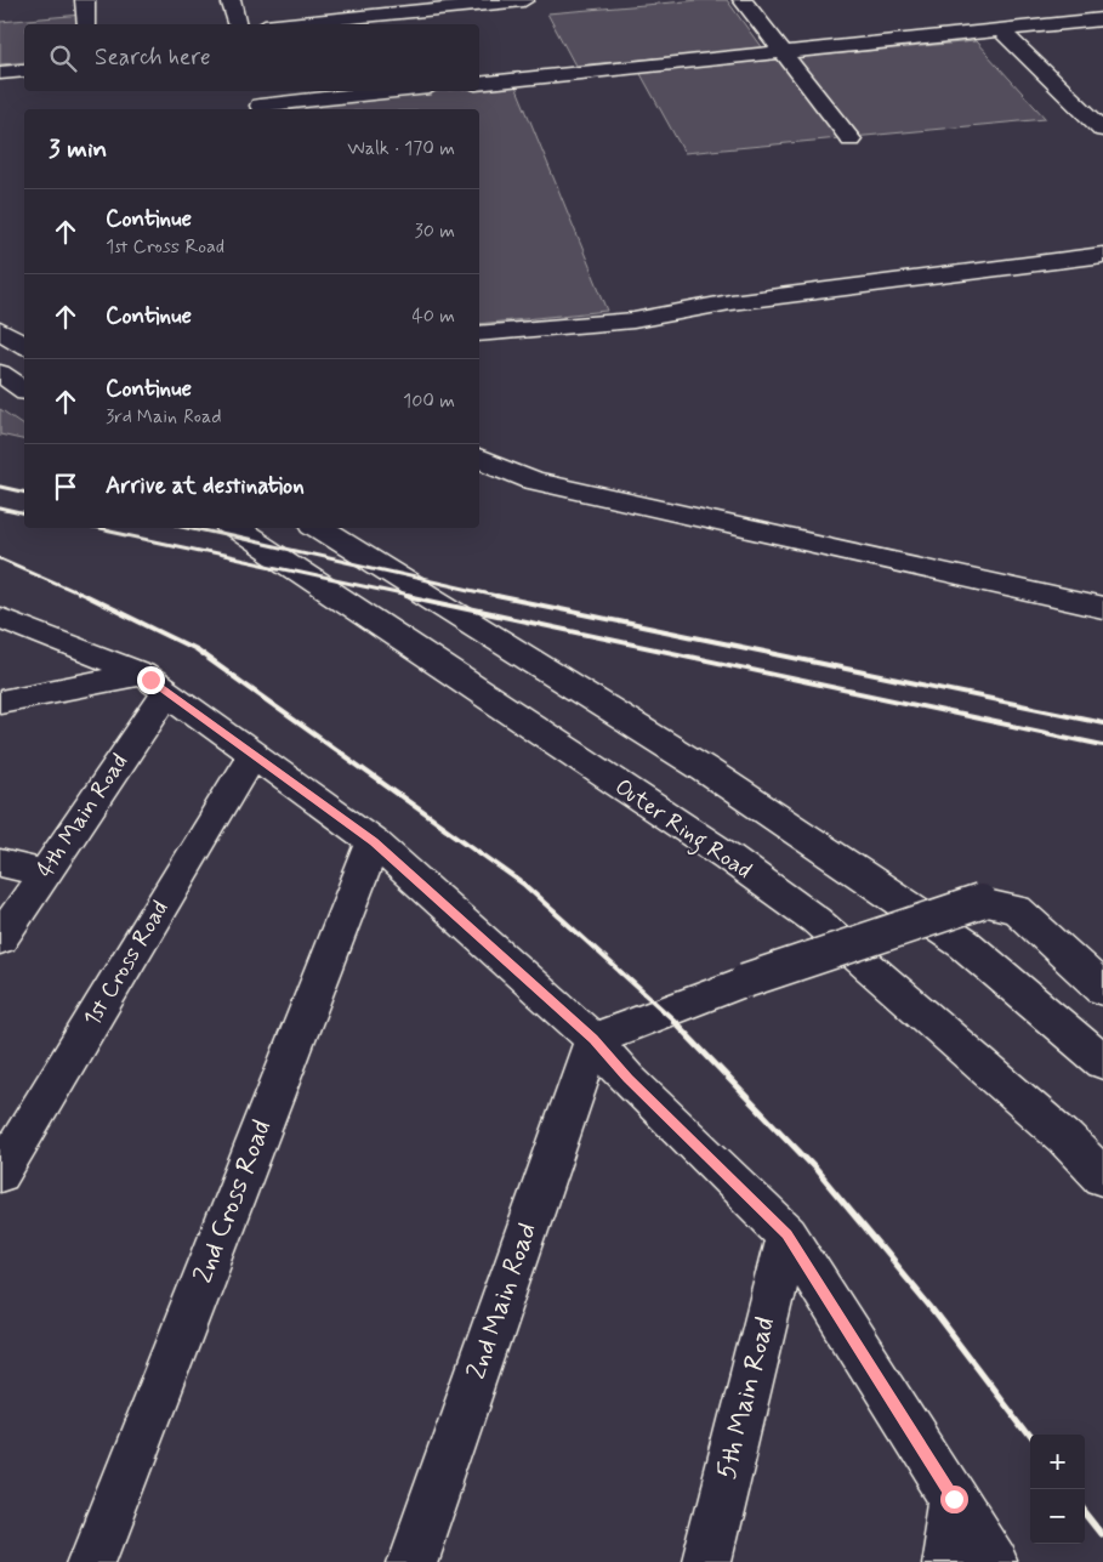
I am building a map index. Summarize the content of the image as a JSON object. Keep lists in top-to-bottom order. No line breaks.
{"streets":{"main road":["4th Main Road","Outer Ring Road","1st Cross Road","2nd Cross Road","2nd Main Road","5th Main Road"]},"page":{"search":"Search here","heading":["3 min","Walk · 170 m"],"list":[["Continue","1st Cross Road","30 m"],["Continue","40 m"],["Continue","3rd Main Road","100 m"],"Arrive at destination"],"map_buttons":["+","−"]}}
